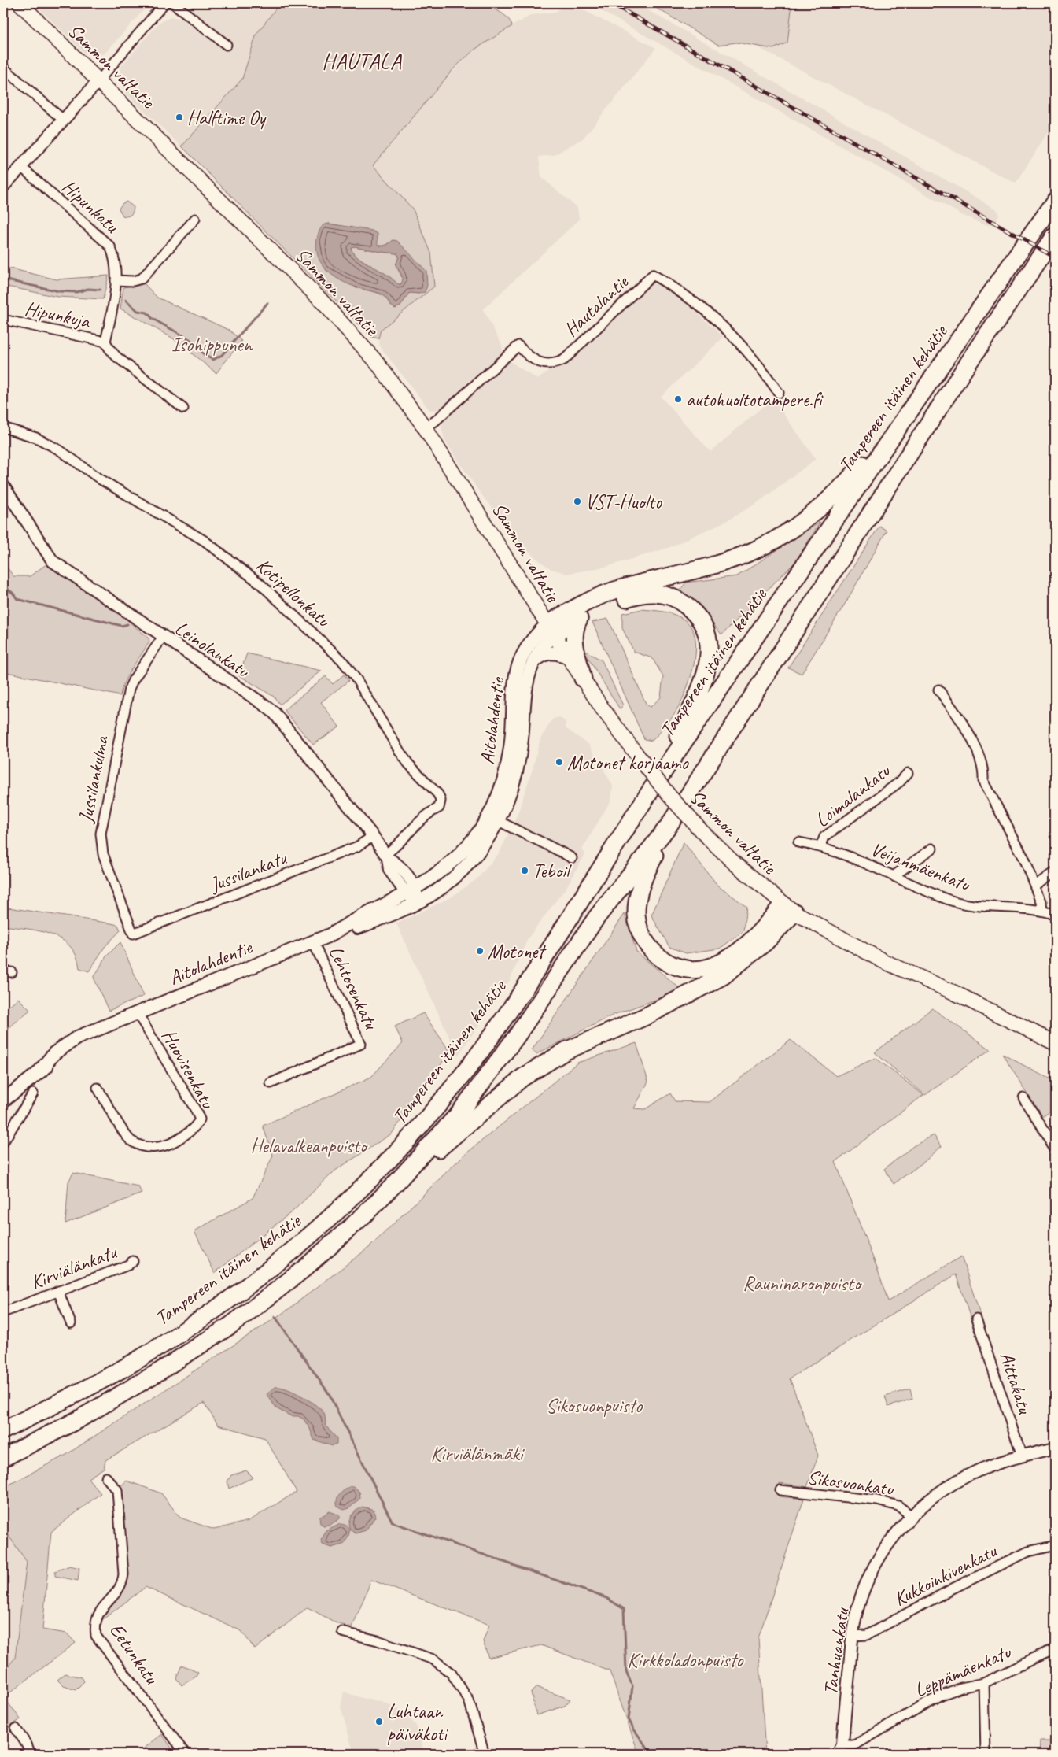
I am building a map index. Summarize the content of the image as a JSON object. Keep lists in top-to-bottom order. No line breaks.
{"streets":{"highway":["Tampereen itäinen kehätie"],"main road":["Sammon valtatie","Aitolahdentie"],"street":["Hipunkatu","Hautalantie","Hipunkuja","Kotipellonkatu","Leinolankatu","Jussilankulma","Loimalankatu","Veijanmäenkatu","Jussilankatu","Lehtosenkatu","Huovisenkatu","Kirviälänkatu","Aittakatu","Sikosuonkatu","Kukkoinkivenkatu","Tanhuankatu","Eetunkatu","Leppämäenkatu"]},"crossings":[["Sammon valtatie","Hautalantie"],["Sammon valtatie","Aitolahdentie"],["Hipunkatu","Hipunkuja"],["Kotipellonkatu","Leinolankatu"],["Leinolankatu","Aitolahdentie"],["Leinolankatu","Jussilankulma"],["Leinolankatu","Jussilankatu"],["Aitolahdentie","Lehtosenkatu"],["Aitolahdentie","Huovisenkatu"],["Jussilankulma","Jussilankatu"],["Loimalankatu","Veijanmäenkatu"],["Aittakatu","Tanhuankatu"],["Sikosuonkatu","Tanhuankatu"],["Kukkoinkivenkatu","Tanhuankatu"],["Tanhuankatu","Leppämäenkatu"]],"districts":["HAUTALA"],"parks":["Isohippunen","Helavalkeanpuisto","Rauninaronpuisto","Sikosuonpuisto","Kirviälänmäki","Kirkkoladonpuisto"],"places":["Halftime Oy","autohuoltotampere.fi","VST-Huolto","Motonet korjaamo","Teboil","Motonet","Luhtaan päiväkoti"]}
